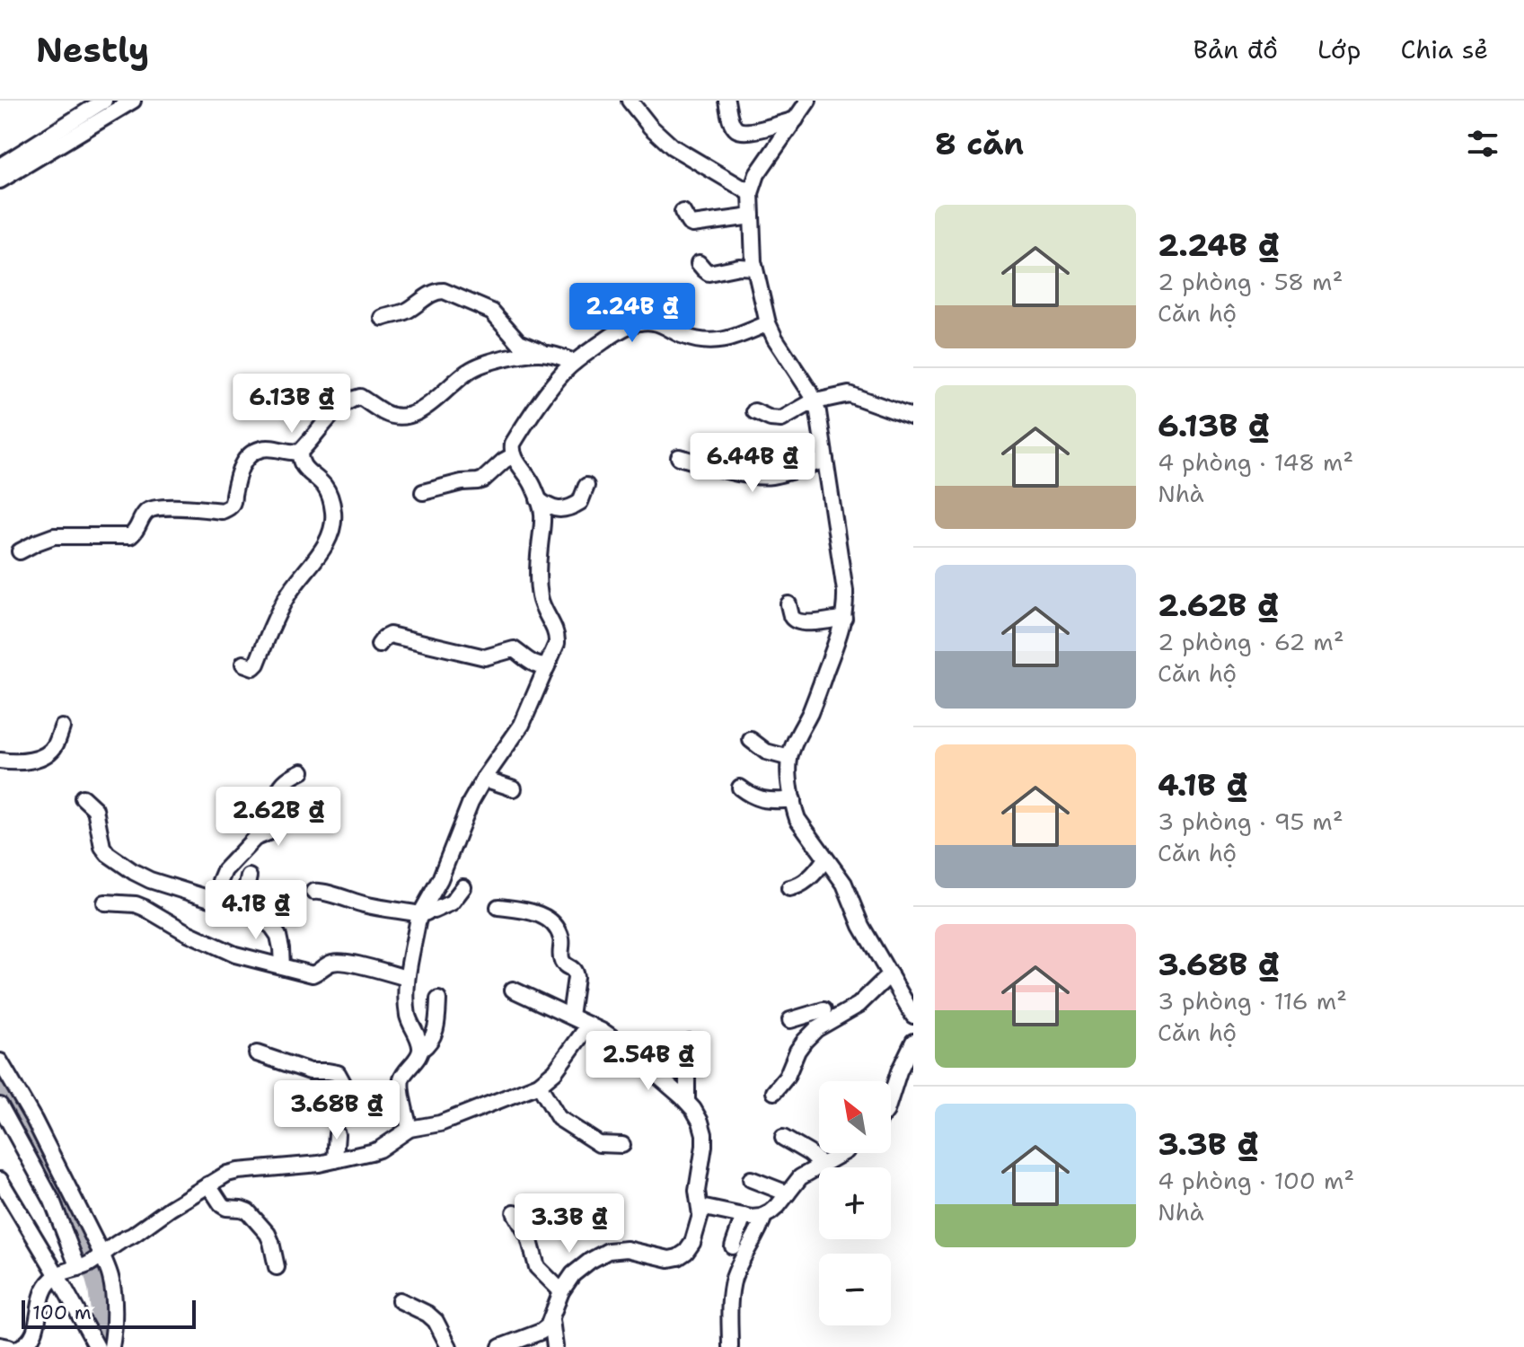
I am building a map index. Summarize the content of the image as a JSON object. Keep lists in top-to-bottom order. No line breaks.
{"scale_bar":"100 m","north":"top left","page":{"header":"Nestly","nav":["Bản đồ","Lớp","Chia sẻ"],"heading":"8 căn","list":[{"name":"2.24B ₫","note":"2 phòng · 58 m² · Căn hộ"},{"name":"6.13B ₫","note":"4 phòng · 148 m² · Nhà"},{"name":"2.62B ₫","note":"2 phòng · 62 m² · Căn hộ"},{"name":"4.1B ₫","note":"3 phòng · 95 m² · Căn hộ"},{"name":"3.68B ₫","note":"3 phòng · 116 m² · Căn hộ"},{"name":"3.3B ₫","note":"4 phòng · 100 m² · Nhà"}],"price":["2.24B ₫","6.13B ₫","6.44B ₫","2.62B ₫","4.1B ₫","2.54B ₫","3.68B ₫","3.3B ₫"],"map_buttons":["+","−"],"scale":"100 m"}}
